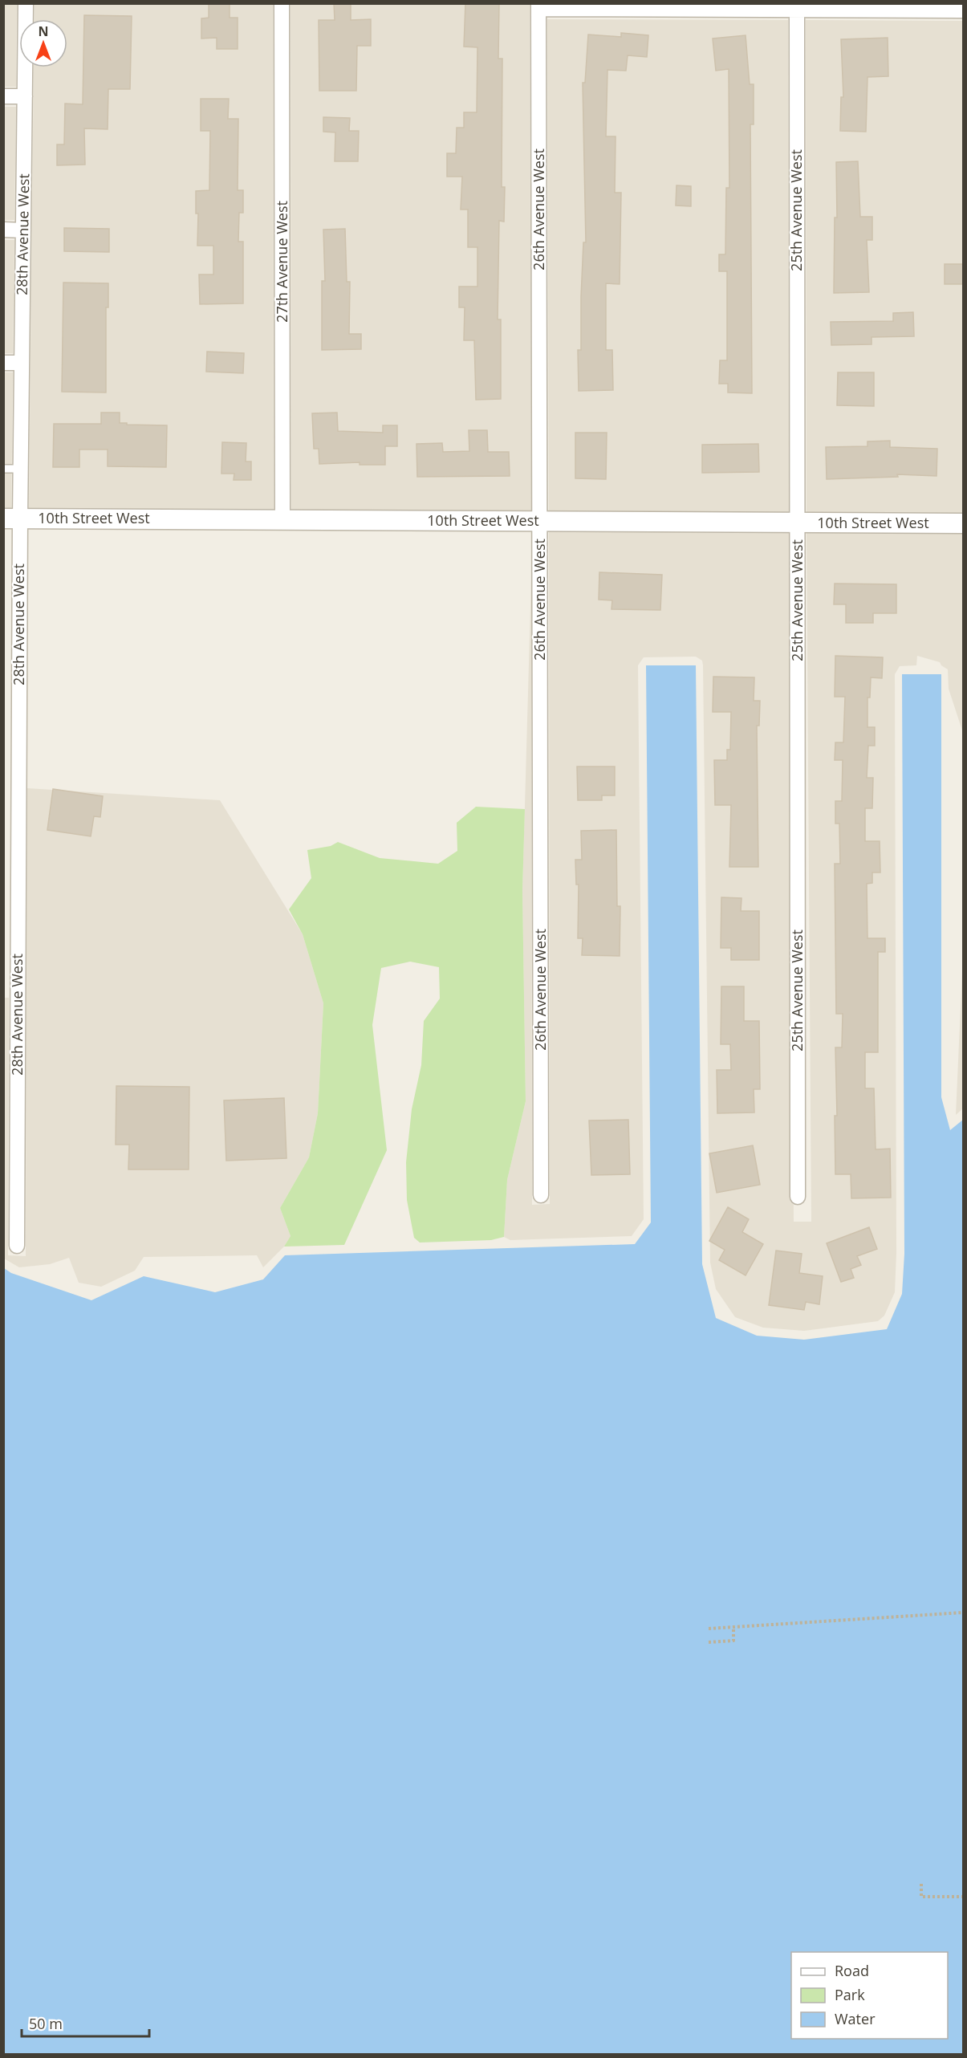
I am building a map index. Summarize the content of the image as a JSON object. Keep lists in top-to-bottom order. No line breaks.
{"streets":{"street":["26th Avenue West","25th Avenue West","28th Avenue West","27th Avenue West","10th Street West"]},"crossings":[["26th Avenue West","10th Street West"],["25th Avenue West","10th Street West"],["28th Avenue West","10th Street West"],["27th Avenue West","10th Street West"]],"legend":["Road","Park","Water"],"scale_bar":"50 m","north":"top"}
